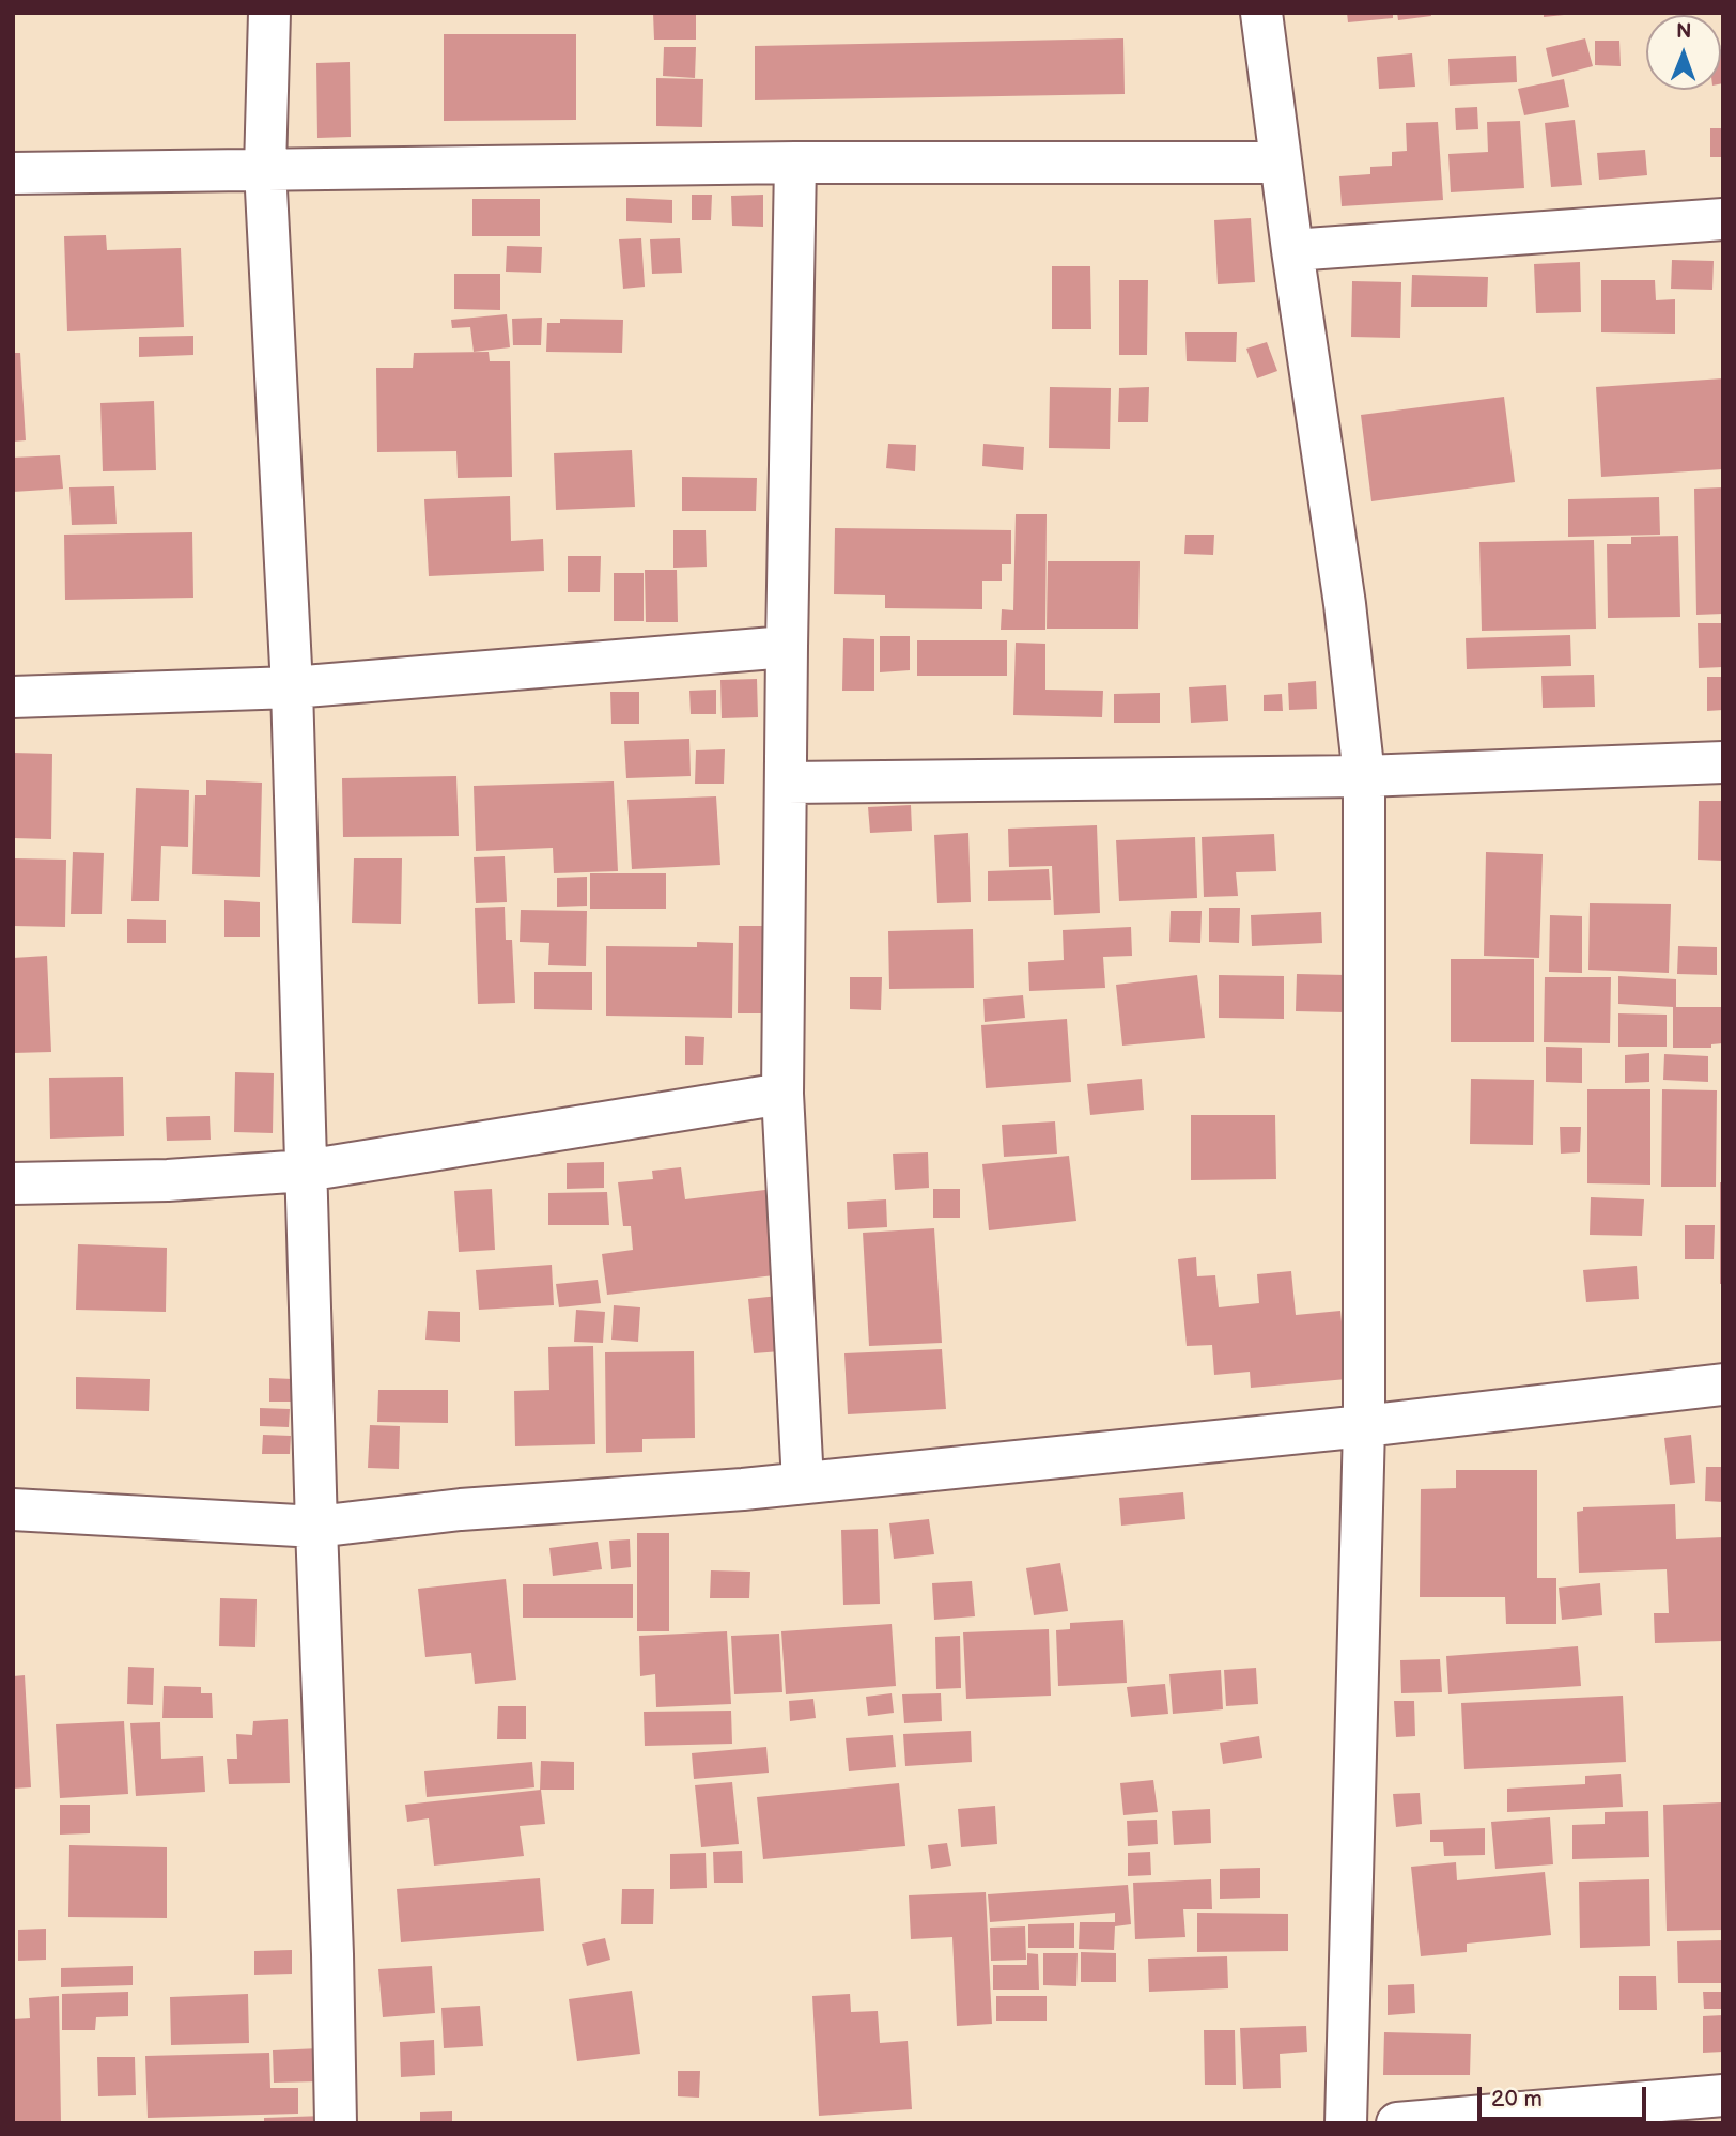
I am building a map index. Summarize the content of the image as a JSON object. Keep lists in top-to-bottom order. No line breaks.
{"scale_bar":"20 m","north":"top"}
